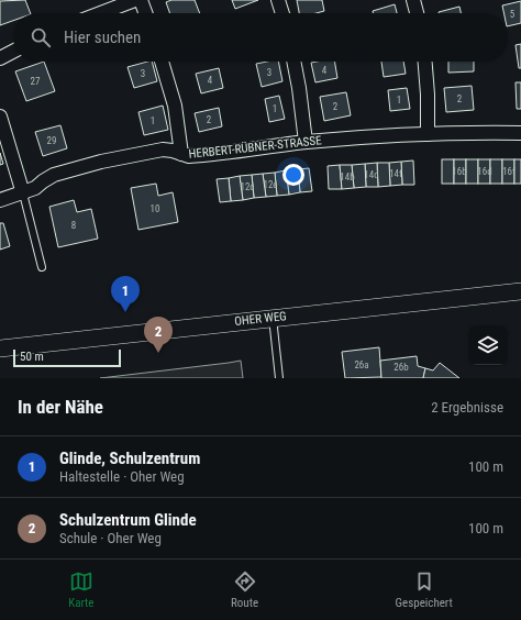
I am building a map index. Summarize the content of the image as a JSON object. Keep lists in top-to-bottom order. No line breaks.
{"streets":{"street":["HERBERT-RÜBNER-STRASSE","OHER WEG"]},"house_numbers":["5","4","3","3","4","27","2","1","2","1","2","1","29","16b","16d","16f","14f","14d","14b","12e","12c","10","8","26a","26b"],"scale_bar":"50 m","page":{"search":"Hier suchen","pins":["1","2"],"scale":"50 m","heading":["In der Nähe","2 Ergebnisse"],"list":[{"mark":"1","name":"Glinde, Schulzentrum","note":"Haltestelle · Oher Weg","value":"100 m"},{"mark":"2","name":"Schulzentrum Glinde","note":"Schule · Oher Weg","value":"100 m"}],"nav":["Karte","Route","Gespeichert"]}}
